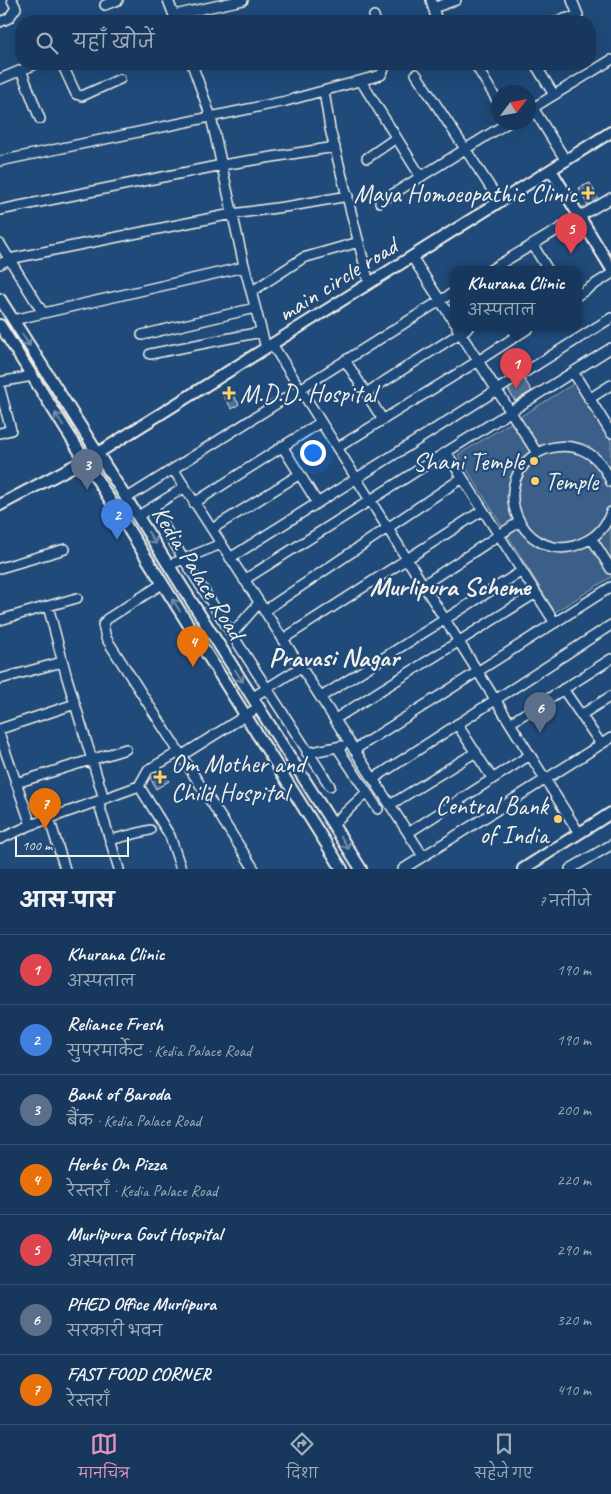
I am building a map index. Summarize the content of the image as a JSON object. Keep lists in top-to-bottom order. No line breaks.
{"streets":{"street":["main circle road","Kedia Palace Road"]},"crossings":[["main circle road","Kedia Palace Road"]],"districts":["Murlipura Scheme","Pravasi Nagar"],"places":{"health":["Maya Homoeopathic Clinic","M.D.D. Hospital","Om Mother and Child Hospital"],"other":["Shani Temple","Temple","Central Bank of India"]},"scale_bar":"100 m","north":"top right","page":{"search":"यहाँ खोजें","pins":["5","1","3","2","4","6","7"],"popup":["Khurana Clinic","अस्पताल"],"scale":"100 m","heading":["आस-पास","7 नतीजे"],"list":[{"mark":"1","name":"Khurana Clinic","note":"अस्पताल","value":"190 m"},{"mark":"2","name":"Reliance Fresh","note":"सुपरमार्केट · Kedia Palace Road","value":"190 m"},{"mark":"3","name":"Bank of Baroda","note":"बैंक · Kedia Palace Road","value":"200 m"},{"mark":"4","name":"Herbs On Pizza","note":"रेस्तराँ · Kedia Palace Road","value":"220 m"},{"mark":"5","name":"Murlipura Govt Hospital","note":"अस्पताल","value":"290 m"},{"mark":"6","name":"PHED Office Murlipura","note":"सरकारी भवन","value":"320 m"},{"mark":"7","name":"FAST FOOD CORNER","note":"रेस्तराँ","value":"410 m"}],"nav":["मानचित्र","दिशा","सहेजे गए"]}}
